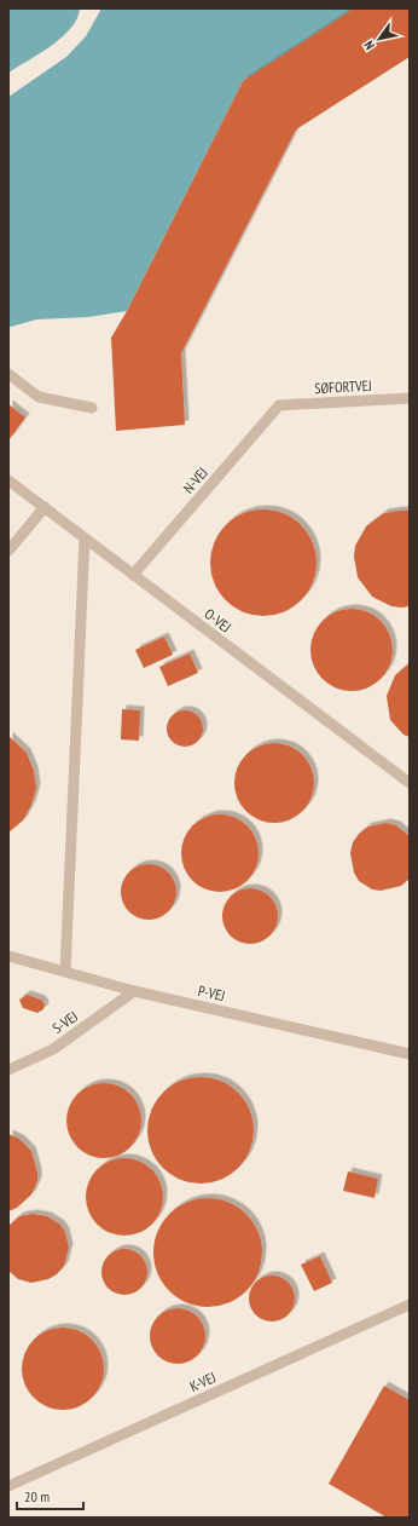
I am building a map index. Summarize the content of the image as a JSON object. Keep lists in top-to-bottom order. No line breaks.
{"streets":{"lane":["SØFORTVEJ","N-VEJ","O-VEJ","P-VEJ","S-VEJ","K-VEJ"]},"crossings":[["SØFORTVEJ","N-VEJ"],["N-VEJ","O-VEJ"],["P-VEJ","S-VEJ"]],"scale_bar":"20 m","north":"bottom left"}
